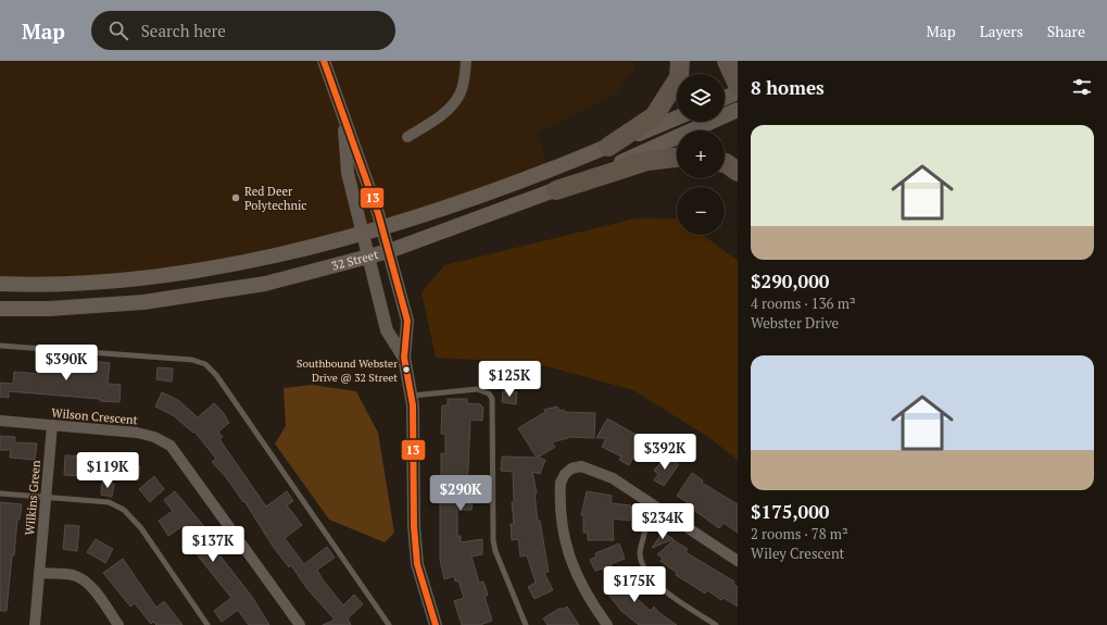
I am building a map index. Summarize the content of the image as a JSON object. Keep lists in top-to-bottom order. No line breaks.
{"streets":{"main road":["32 Street"],"street":["Wilson Crescent","Wilkins Green"]},"crossings":[["Wilson Crescent","Wilkins Green"]],"places":["Red Deer Polytechnic","Southbound Webster Drive @ 32 Street"],"lines":["transit line 13"],"page":{"header":"Map","search":"Search here","nav":["Map","Layers","Share"],"heading":"8 homes","map_buttons":["+","−"],"list":[{"name":"$290,000","note":"4 rooms · 136 m² · Webster Drive"},{"name":"$175,000","note":"2 rooms · 78 m² · Wiley Crescent"}],"price":["$390K","$125K","$392K","$119K","$290K","$234K","$137K","$175K"]}}
